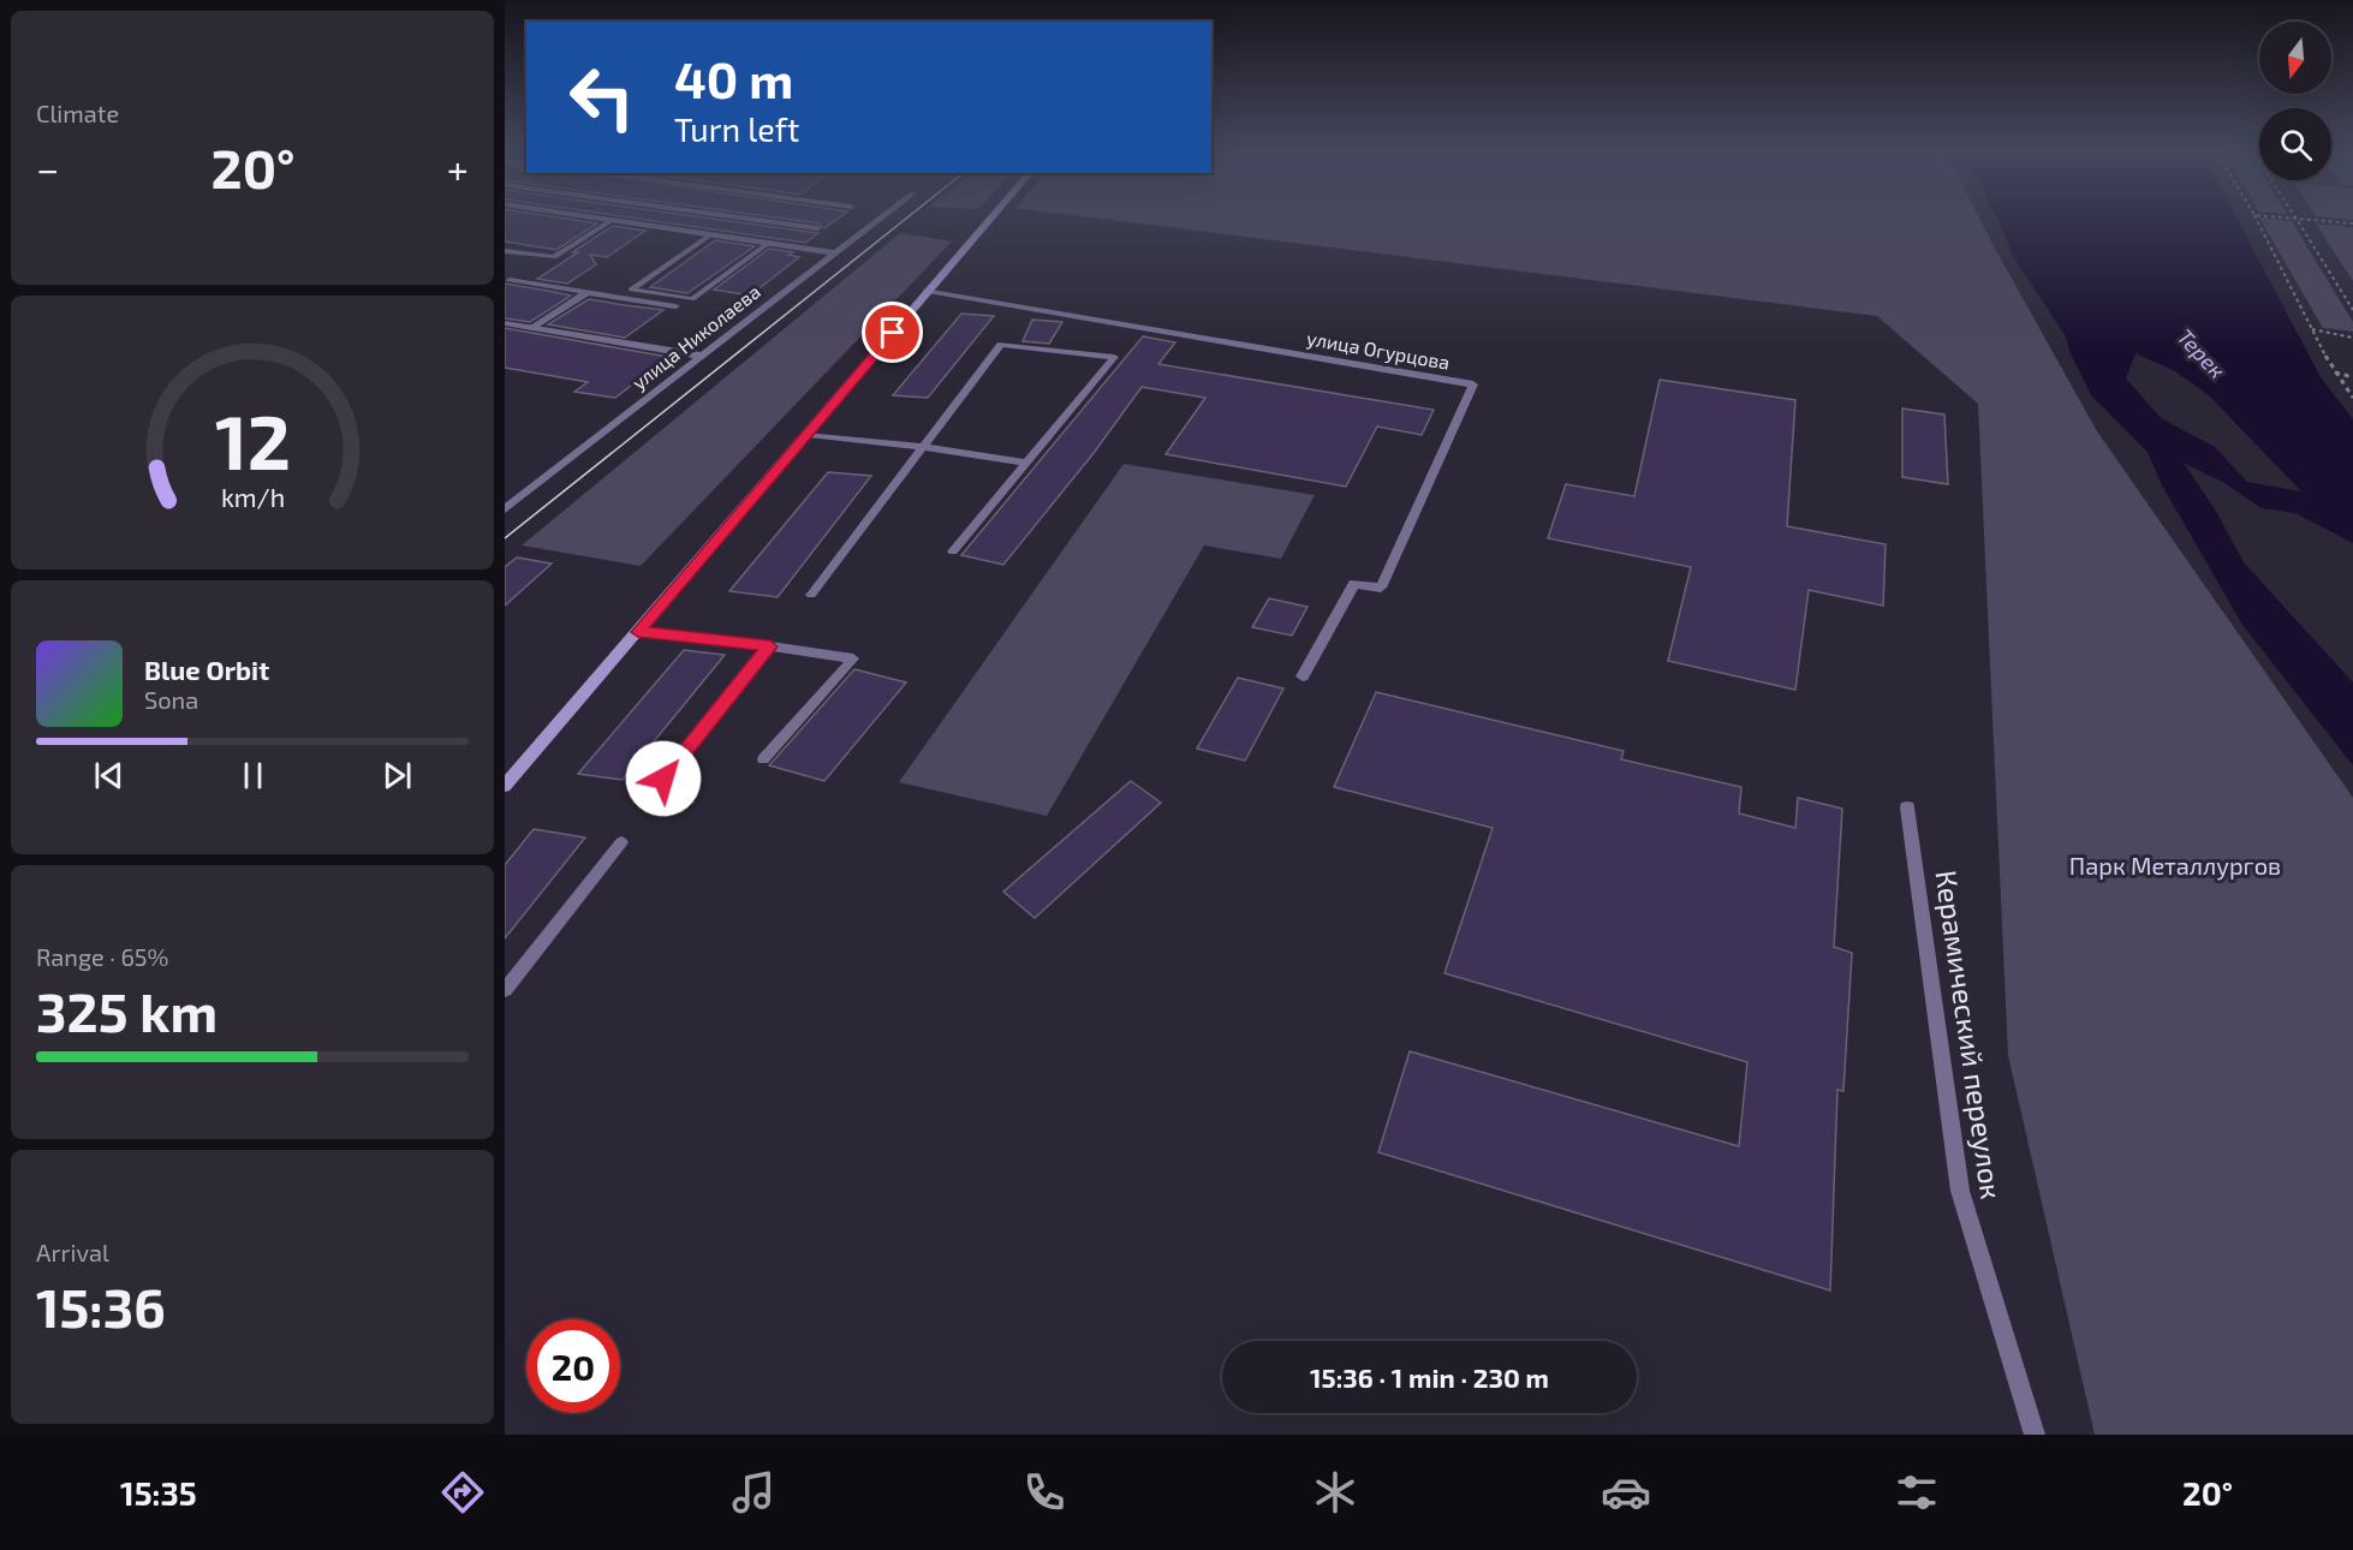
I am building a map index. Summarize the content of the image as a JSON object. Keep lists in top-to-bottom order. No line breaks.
{"streets":{"street":["улица Николаева","улица Огурцова","Керамический переулок"]},"water":["Терек"],"parks":["Парк Металлургов"],"north":"bottom","page":{"tile":["Climate",["Range · 65%","325 km"],["Arrival","15:36"]],"turn":["40 m","Turn left"],"heat":["−","20°","+"],"song":["Blue Orbit","Sona"],"limit":"20","trip":"15:36 · 1 min · 230 m","tabs":["15:35","20°"],"gauge":["12","km/h"]}}
